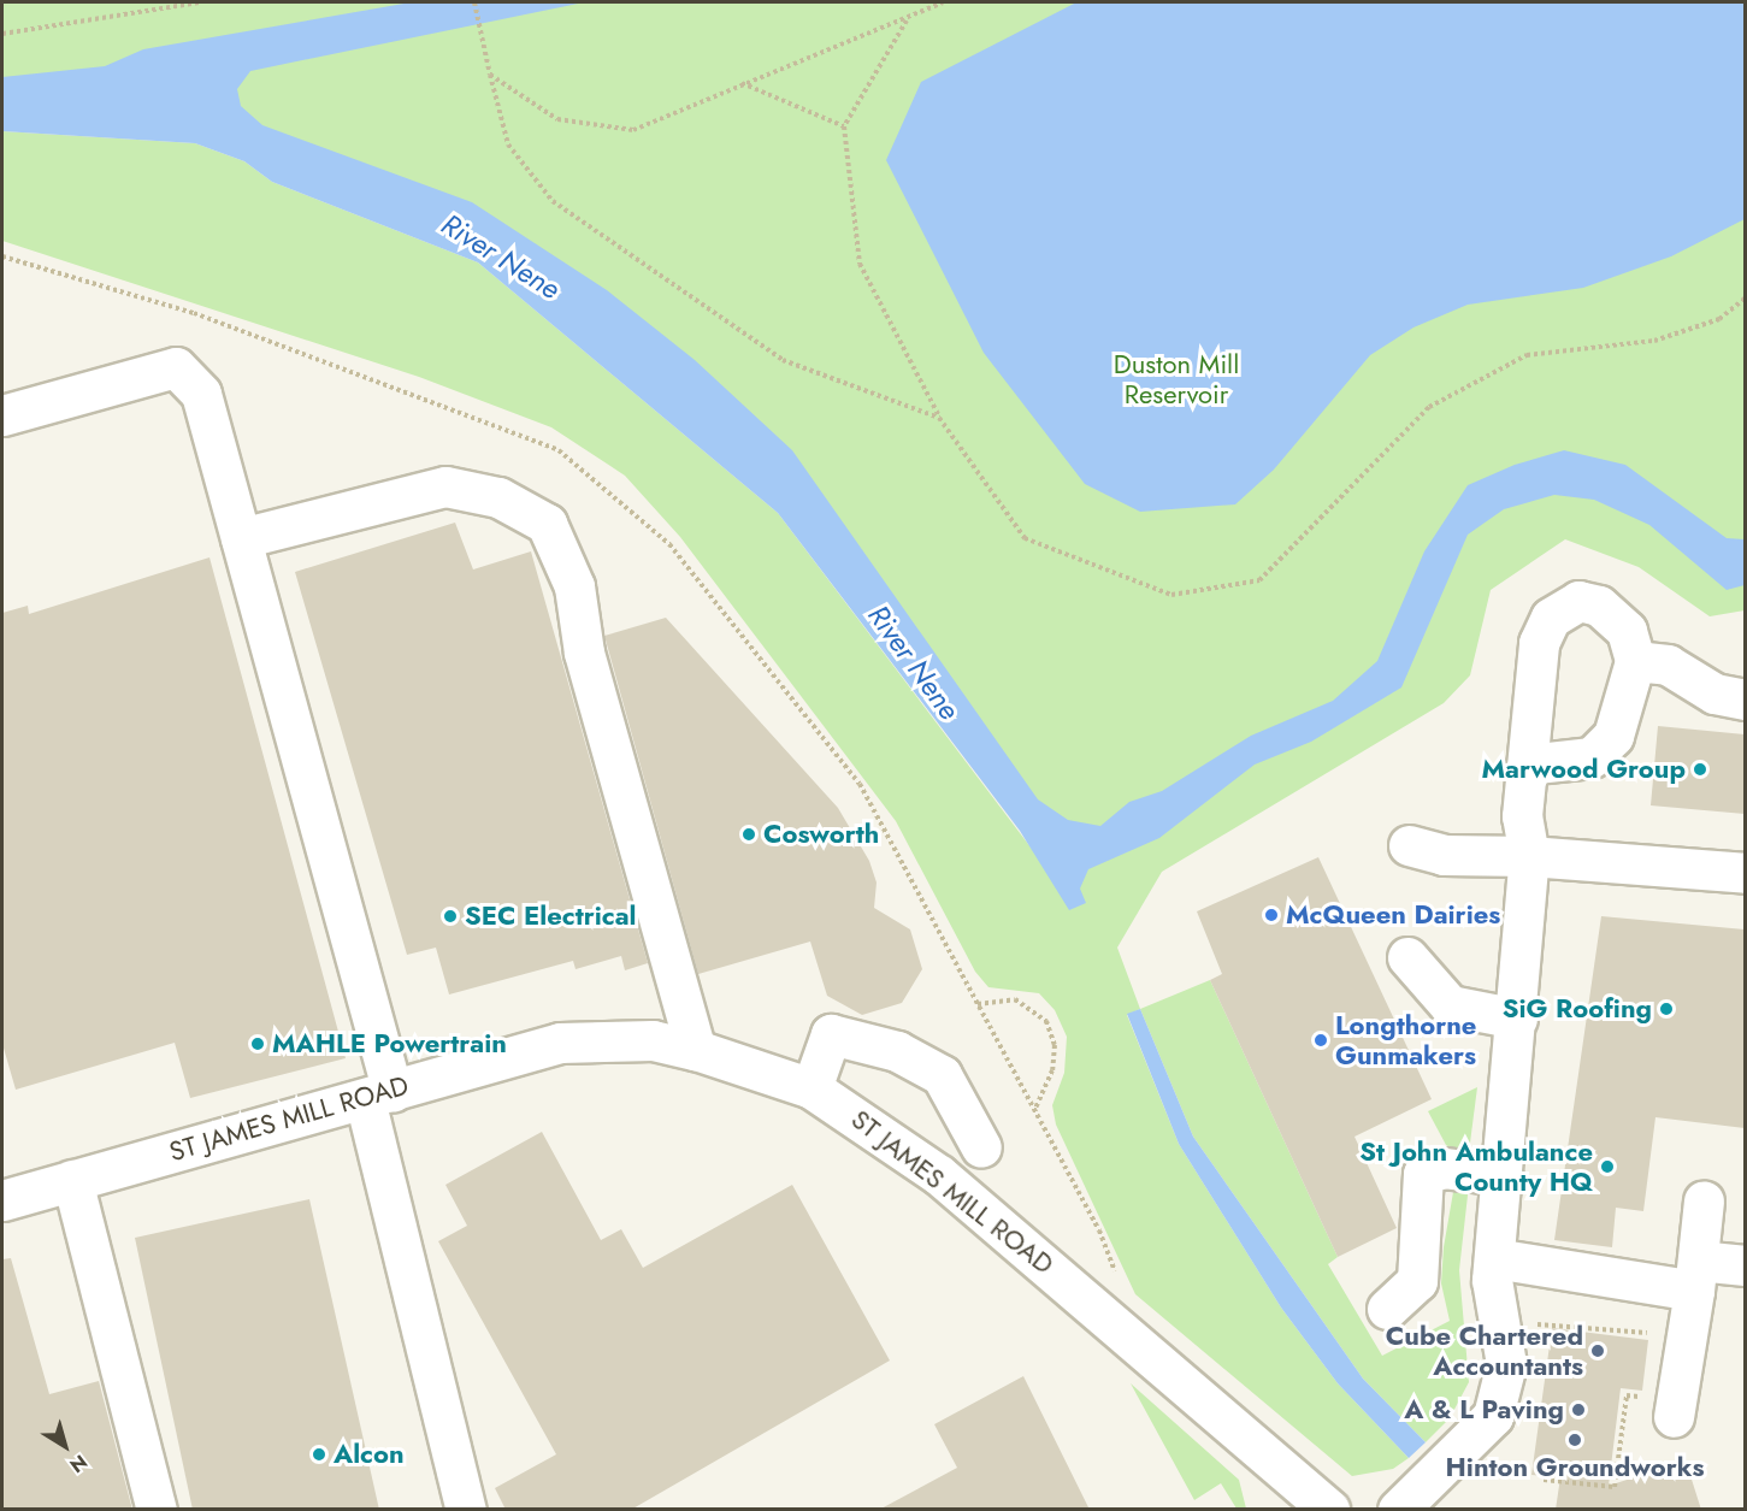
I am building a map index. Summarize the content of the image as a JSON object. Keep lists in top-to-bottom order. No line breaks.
{"streets":{"street":["ST JAMES MILL ROAD"]},"water":["River Nene"],"parks":["Duston Mill Reservoir"],"places":["Marwood Group","Cosworth","McQueen Dairies","SEC Electrical","SiG Roofing","Longthorne Gunmakers","MAHLE Powertrain","St John Ambulance County HQ","Cube Chartered Accountants","A & L Paving","Hinton Groundworks","Alcon"],"north":"bottom right"}
